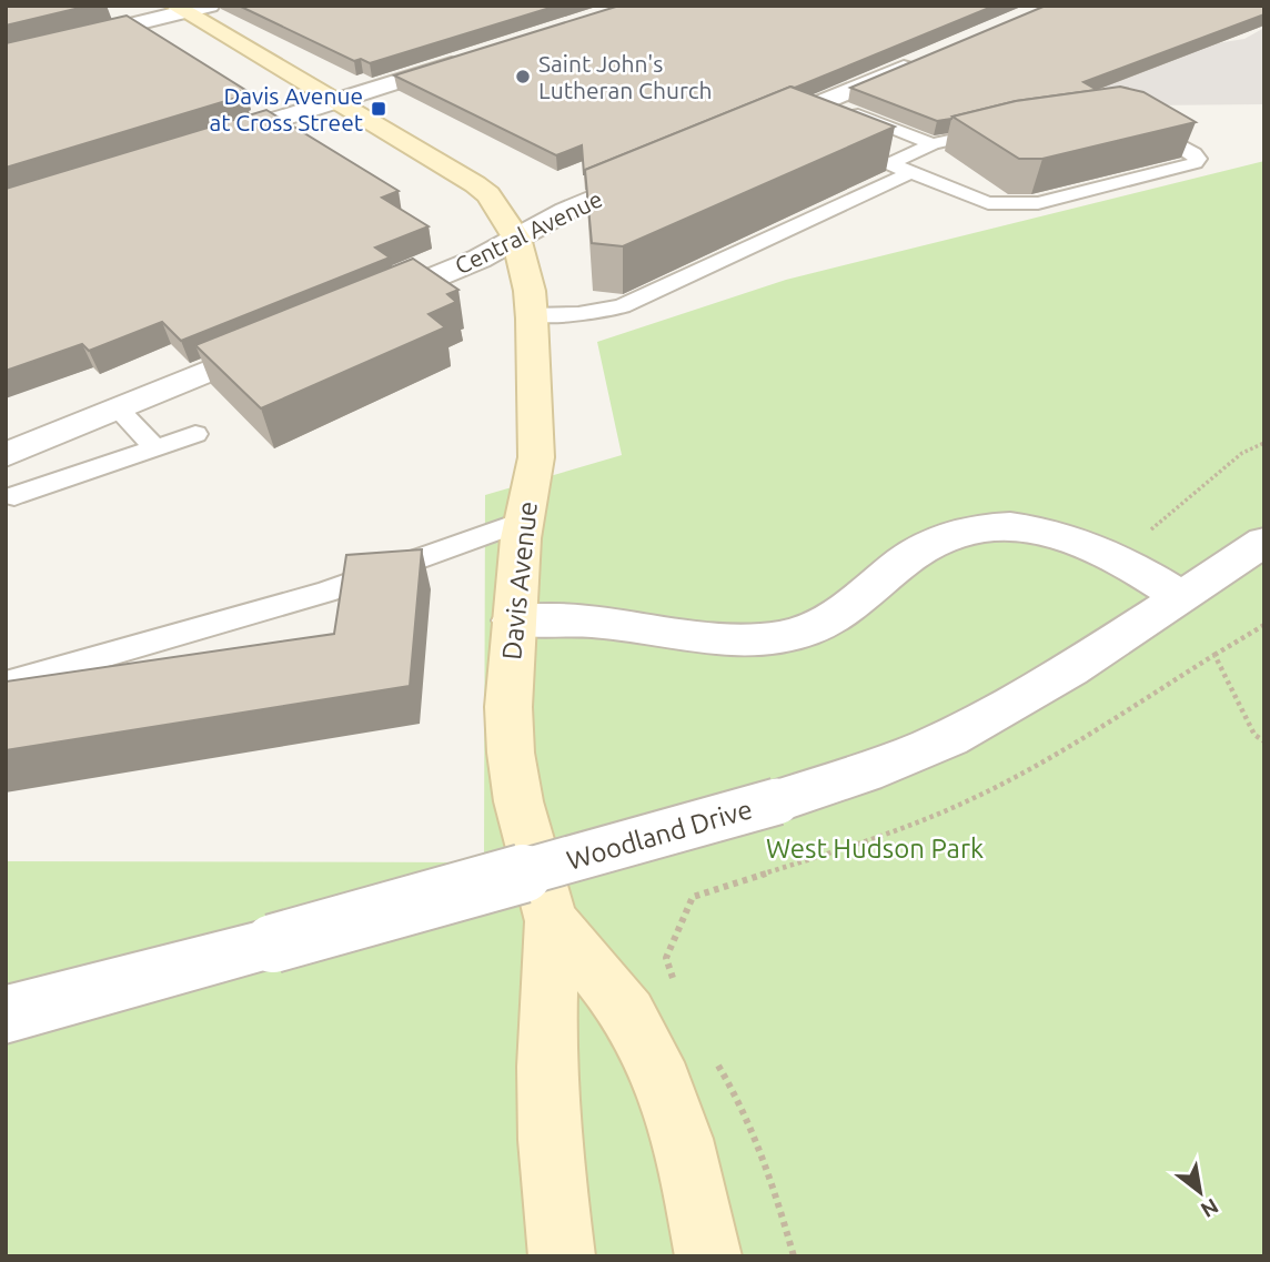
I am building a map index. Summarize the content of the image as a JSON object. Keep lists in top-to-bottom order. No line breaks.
{"streets":{"street":["Central Avenue","Davis Avenue","Woodland Drive"]},"crossings":[["Central Avenue","Davis Avenue"]],"parks":["West Hudson Park"],"places":{"other":["Saint John's Lutheran Church"],"transit":["Davis Avenue at Cross Street"]},"north":"bottom right"}
